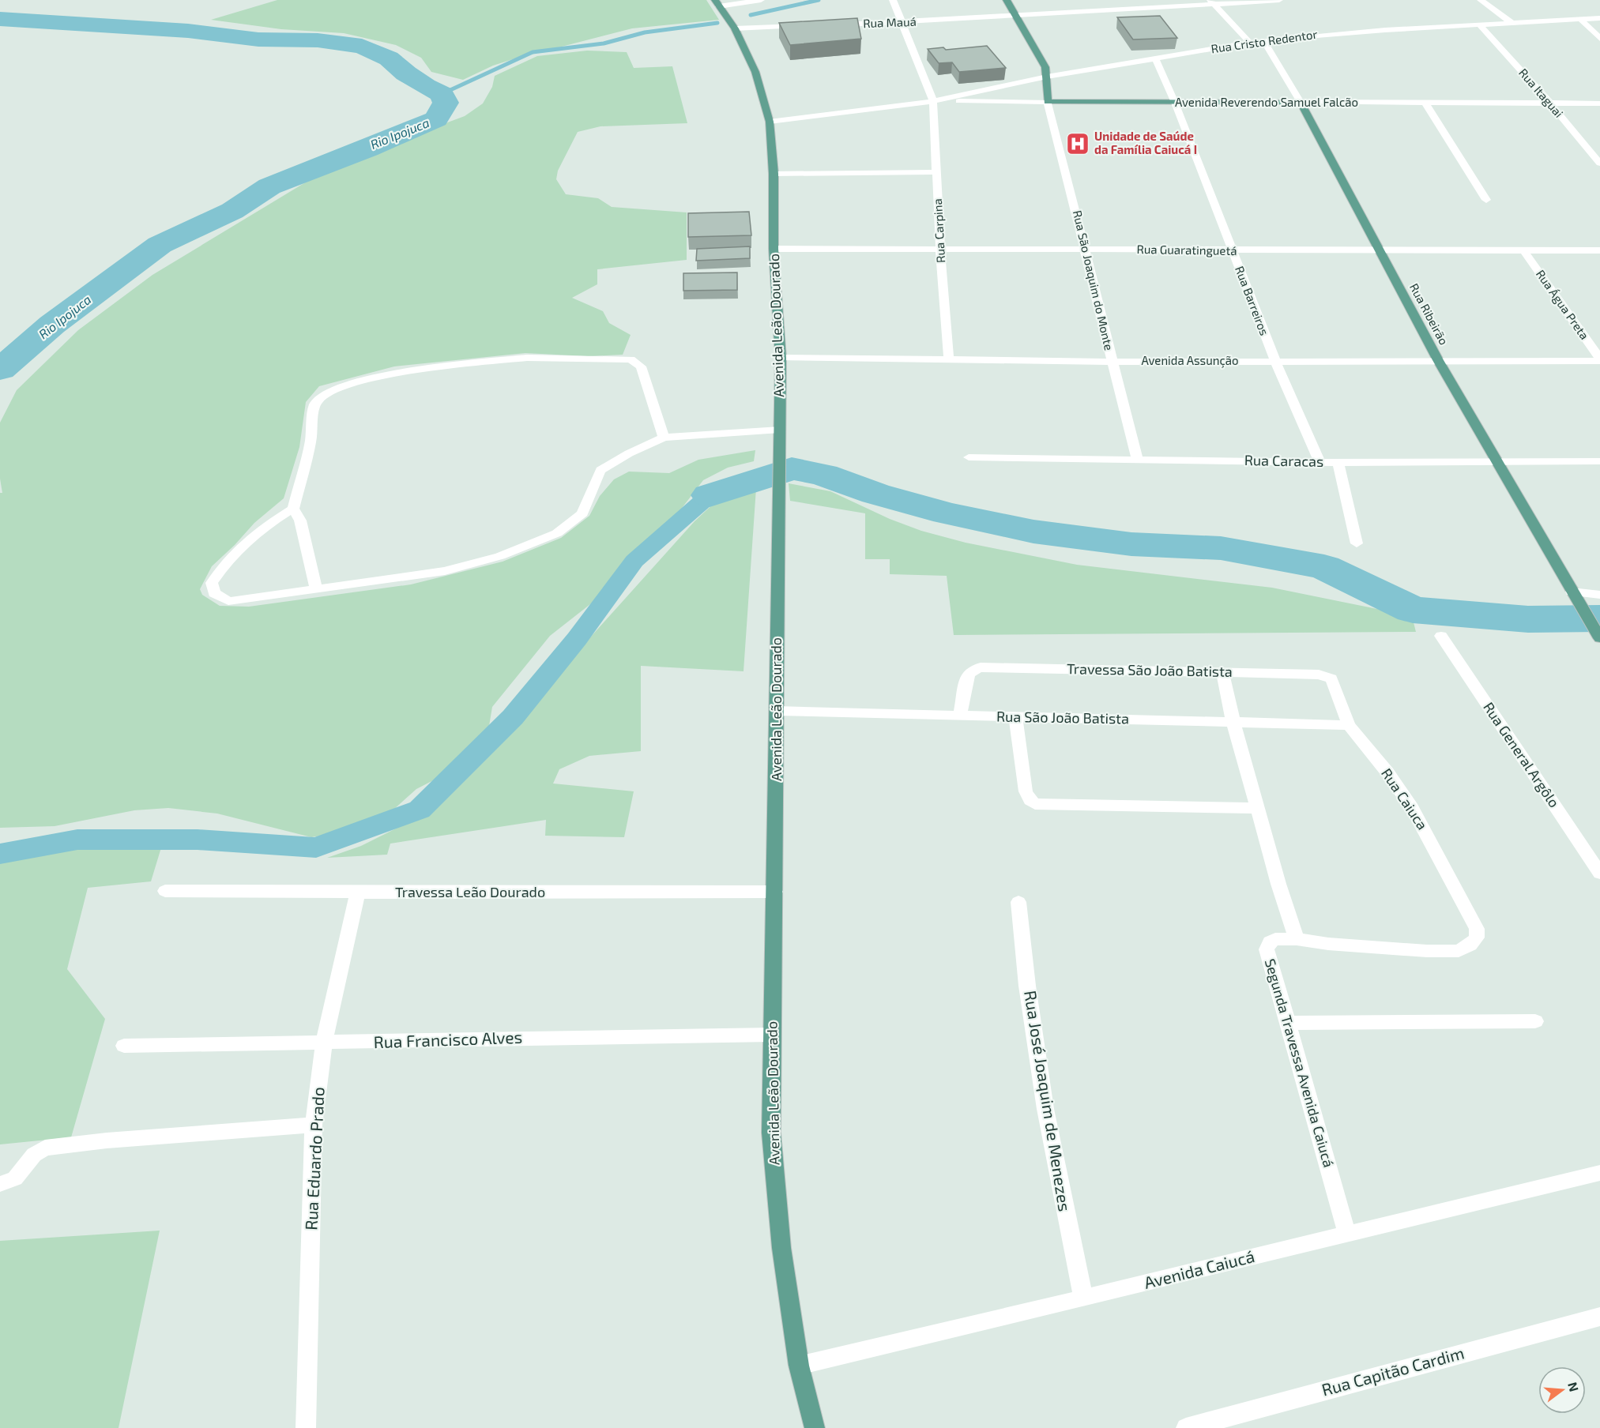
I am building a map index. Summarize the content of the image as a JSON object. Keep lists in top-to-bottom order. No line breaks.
{"streets":{"main road":["Avenida Reverendo Samuel Falcão","Rua Ribeirão","Avenida Leão Dourado"],"street":["Rua Mauá","Rua Cristo Redentor","Rua Itaguai","Rua Carpina","Rua Guaratinguetá","Rua São Joaquim do Monte","Rua Barreiros","Rua Água Preta","Avenida Assunção","Rua Caracas","Travessa São João Batista","Rua São João Batista","Rua General Argôlo","Rua Caiuca","Travessa Leão Dourado","Rua Francisco Alves","Segunda Travessa Avenida Caiucá","Rua José Joaquim de Menezes","Rua Eduardo Prado","Avenida Caiucá","Rua Capitão Cardim"]},"crossings":[["Rua Mauá","Rua Carpina"],["Rua Cristo Redentor","Rua Itaguai"],["Rua Cristo Redentor","Avenida Reverendo Samuel Falcão"],["Rua Cristo Redentor","Rua Carpina"],["Rua Cristo Redentor","Rua Barreiros"],["Rua Cristo Redentor","Rua Ribeirão"],["Rua Itaguai","Avenida Reverendo Samuel Falcão"],["Avenida Reverendo Samuel Falcão","Rua Carpina"],["Avenida Reverendo Samuel Falcão","Rua São Joaquim do Monte"],["Avenida Reverendo Samuel Falcão","Rua Barreiros"],["Avenida Reverendo Samuel Falcão","Rua Ribeirão"],["Rua Carpina","Rua Guaratinguetá"],["Rua Carpina","Avenida Assunção"],["Rua Guaratinguetá","Rua São Joaquim do Monte"],["Rua Guaratinguetá","Rua Barreiros"],["Rua Guaratinguetá","Rua Água Preta"],["Rua Guaratinguetá","Rua Ribeirão"],["Rua Guaratinguetá","Avenida Leão Dourado"],["Rua São Joaquim do Monte","Avenida Assunção"],["Rua São Joaquim do Monte","Rua Caracas"],["Rua Barreiros","Avenida Assunção"],["Rua Barreiros","Rua Caracas"],["Rua Água Preta","Avenida Assunção"],["Rua Ribeirão","Avenida Assunção"],["Rua Ribeirão","Rua Caracas"],["Avenida Leão Dourado","Avenida Assunção"],["Avenida Leão Dourado","Rua São João Batista"],["Avenida Leão Dourado","Travessa Leão Dourado"],["Avenida Leão Dourado","Rua Francisco Alves"],["Avenida Leão Dourado","Avenida Caiucá"],["Travessa São João Batista","Rua São João Batista"],["Travessa São João Batista","Rua Caiuca"],["Rua São João Batista","Rua Caiuca"],["Rua Caiuca","Segunda Travessa Avenida Caiucá"],["Travessa Leão Dourado","Rua Eduardo Prado"],["Rua Francisco Alves","Rua Eduardo Prado"],["Segunda Travessa Avenida Caiucá","Avenida Caiucá"],["Rua José Joaquim de Menezes","Avenida Caiucá"]],"water":["Rio Ipojuca"],"places":{"hospital":["Unidade de Saúde da Família Caiucá I"]},"north":"right"}
